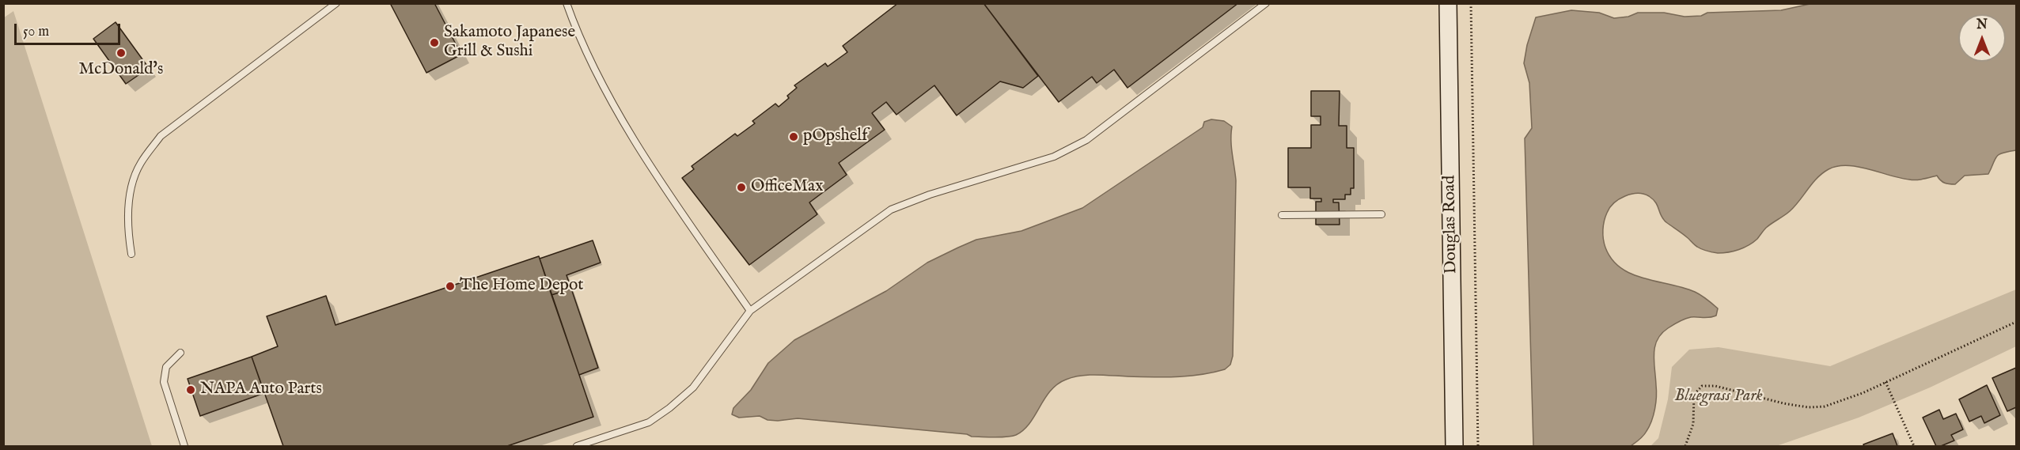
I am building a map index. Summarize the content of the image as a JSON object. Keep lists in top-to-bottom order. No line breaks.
{"streets":{"street":["Douglas Road"]},"parks":["Bluegrass Park"],"places":["Sakamoto Japanese Grill & Sushi","McDonald's","pOpshelf","OfficeMax","The Home Depot","NAPA Auto Parts"],"scale_bar":"50 m","north":"top"}
